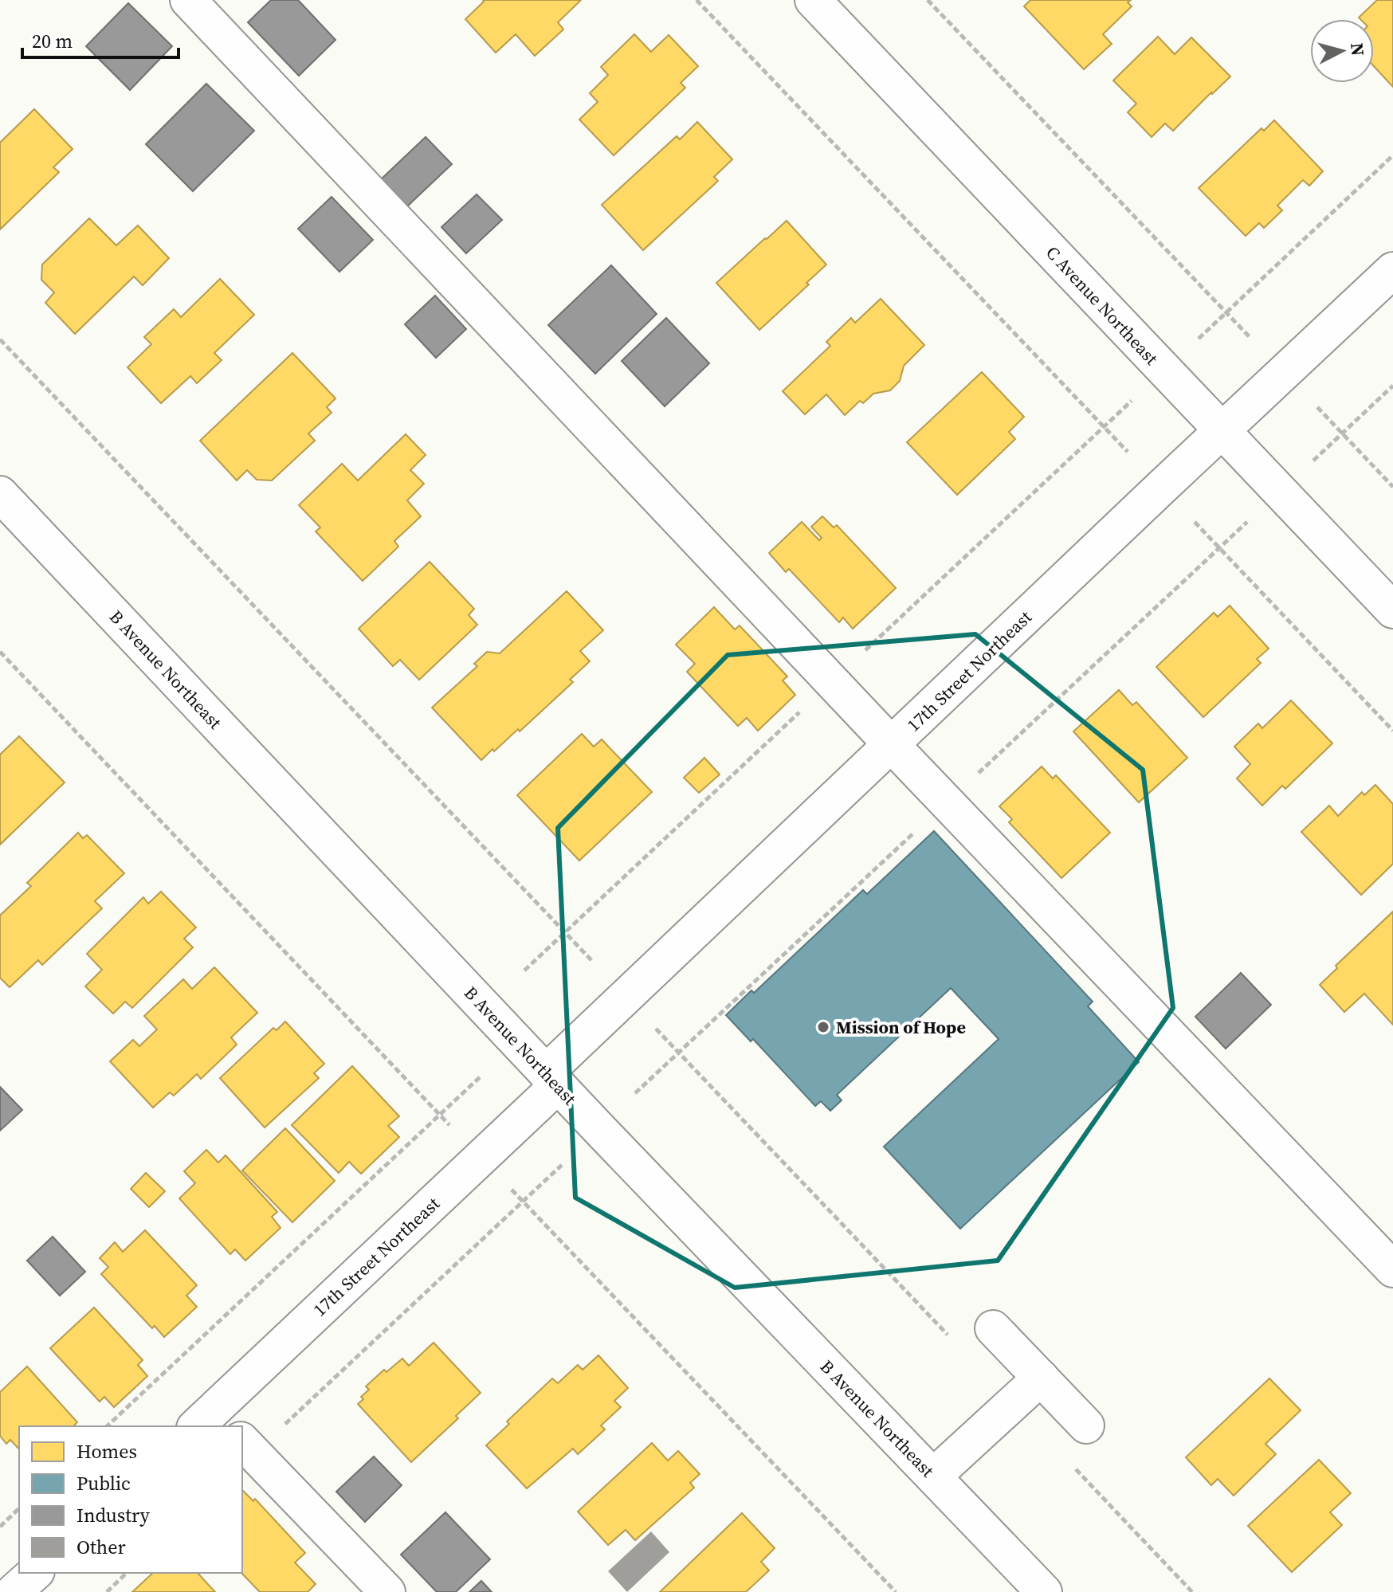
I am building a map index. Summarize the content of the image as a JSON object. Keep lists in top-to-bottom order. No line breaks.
{"streets":{"street":["C Avenue Northeast","B Avenue Northeast","17th Street Northeast"]},"crossings":[["C Avenue Northeast","17th Street Northeast"],["B Avenue Northeast","17th Street Northeast"]],"places":["Mission of Hope"],"legend":["Homes","Public","Industry","Other"],"scale_bar":"20 m","north":"right"}
